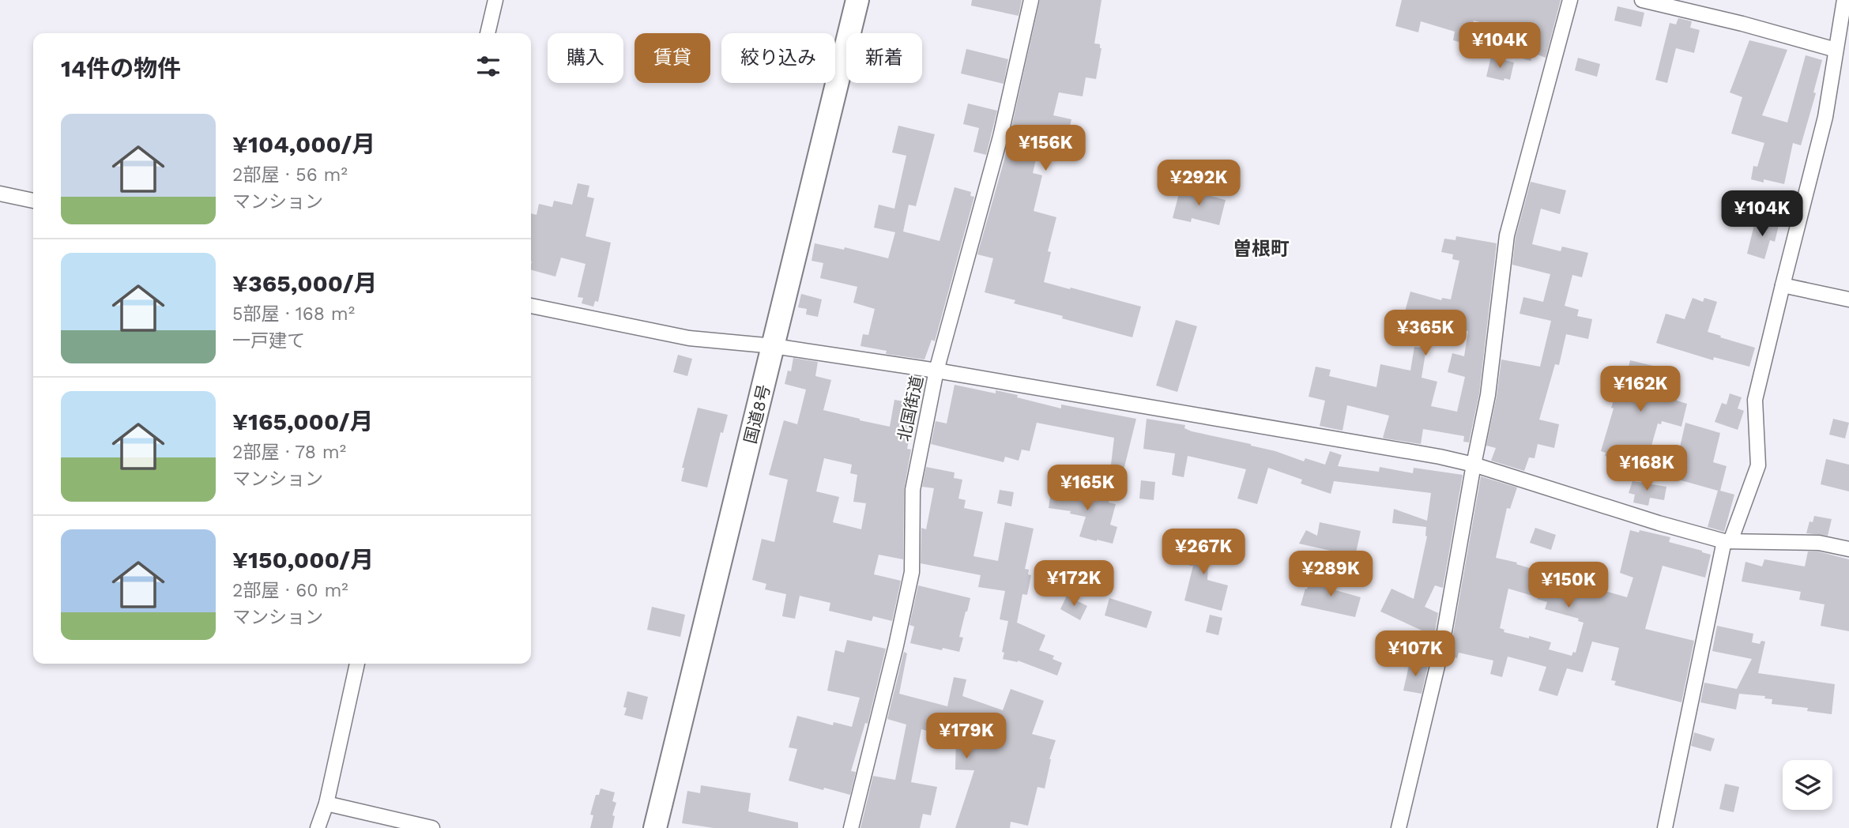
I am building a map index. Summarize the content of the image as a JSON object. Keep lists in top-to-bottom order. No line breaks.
{"streets":{"highway":["国道8号"],"street":["北国街道"]},"districts":["曽根町"],"page":{"price":["¥104K","¥156K","¥292K","¥104K","¥365K","¥162K","¥168K","¥165K","¥267K","¥289K","¥172K","¥150K","¥107K","¥179K"],"chip":["購入","賃貸","絞り込み","新着"],"heading":"14件の物件","list":[{"name":"¥104,000/月","note":"2部屋 · 56 m² · マンション"},{"name":"¥365,000/月","note":"5部屋 · 168 m² · 一戸建て"},{"name":"¥165,000/月","note":"2部屋 · 78 m² · マンション"},{"name":"¥150,000/月","note":"2部屋 · 60 m² · マンション"}]}}
